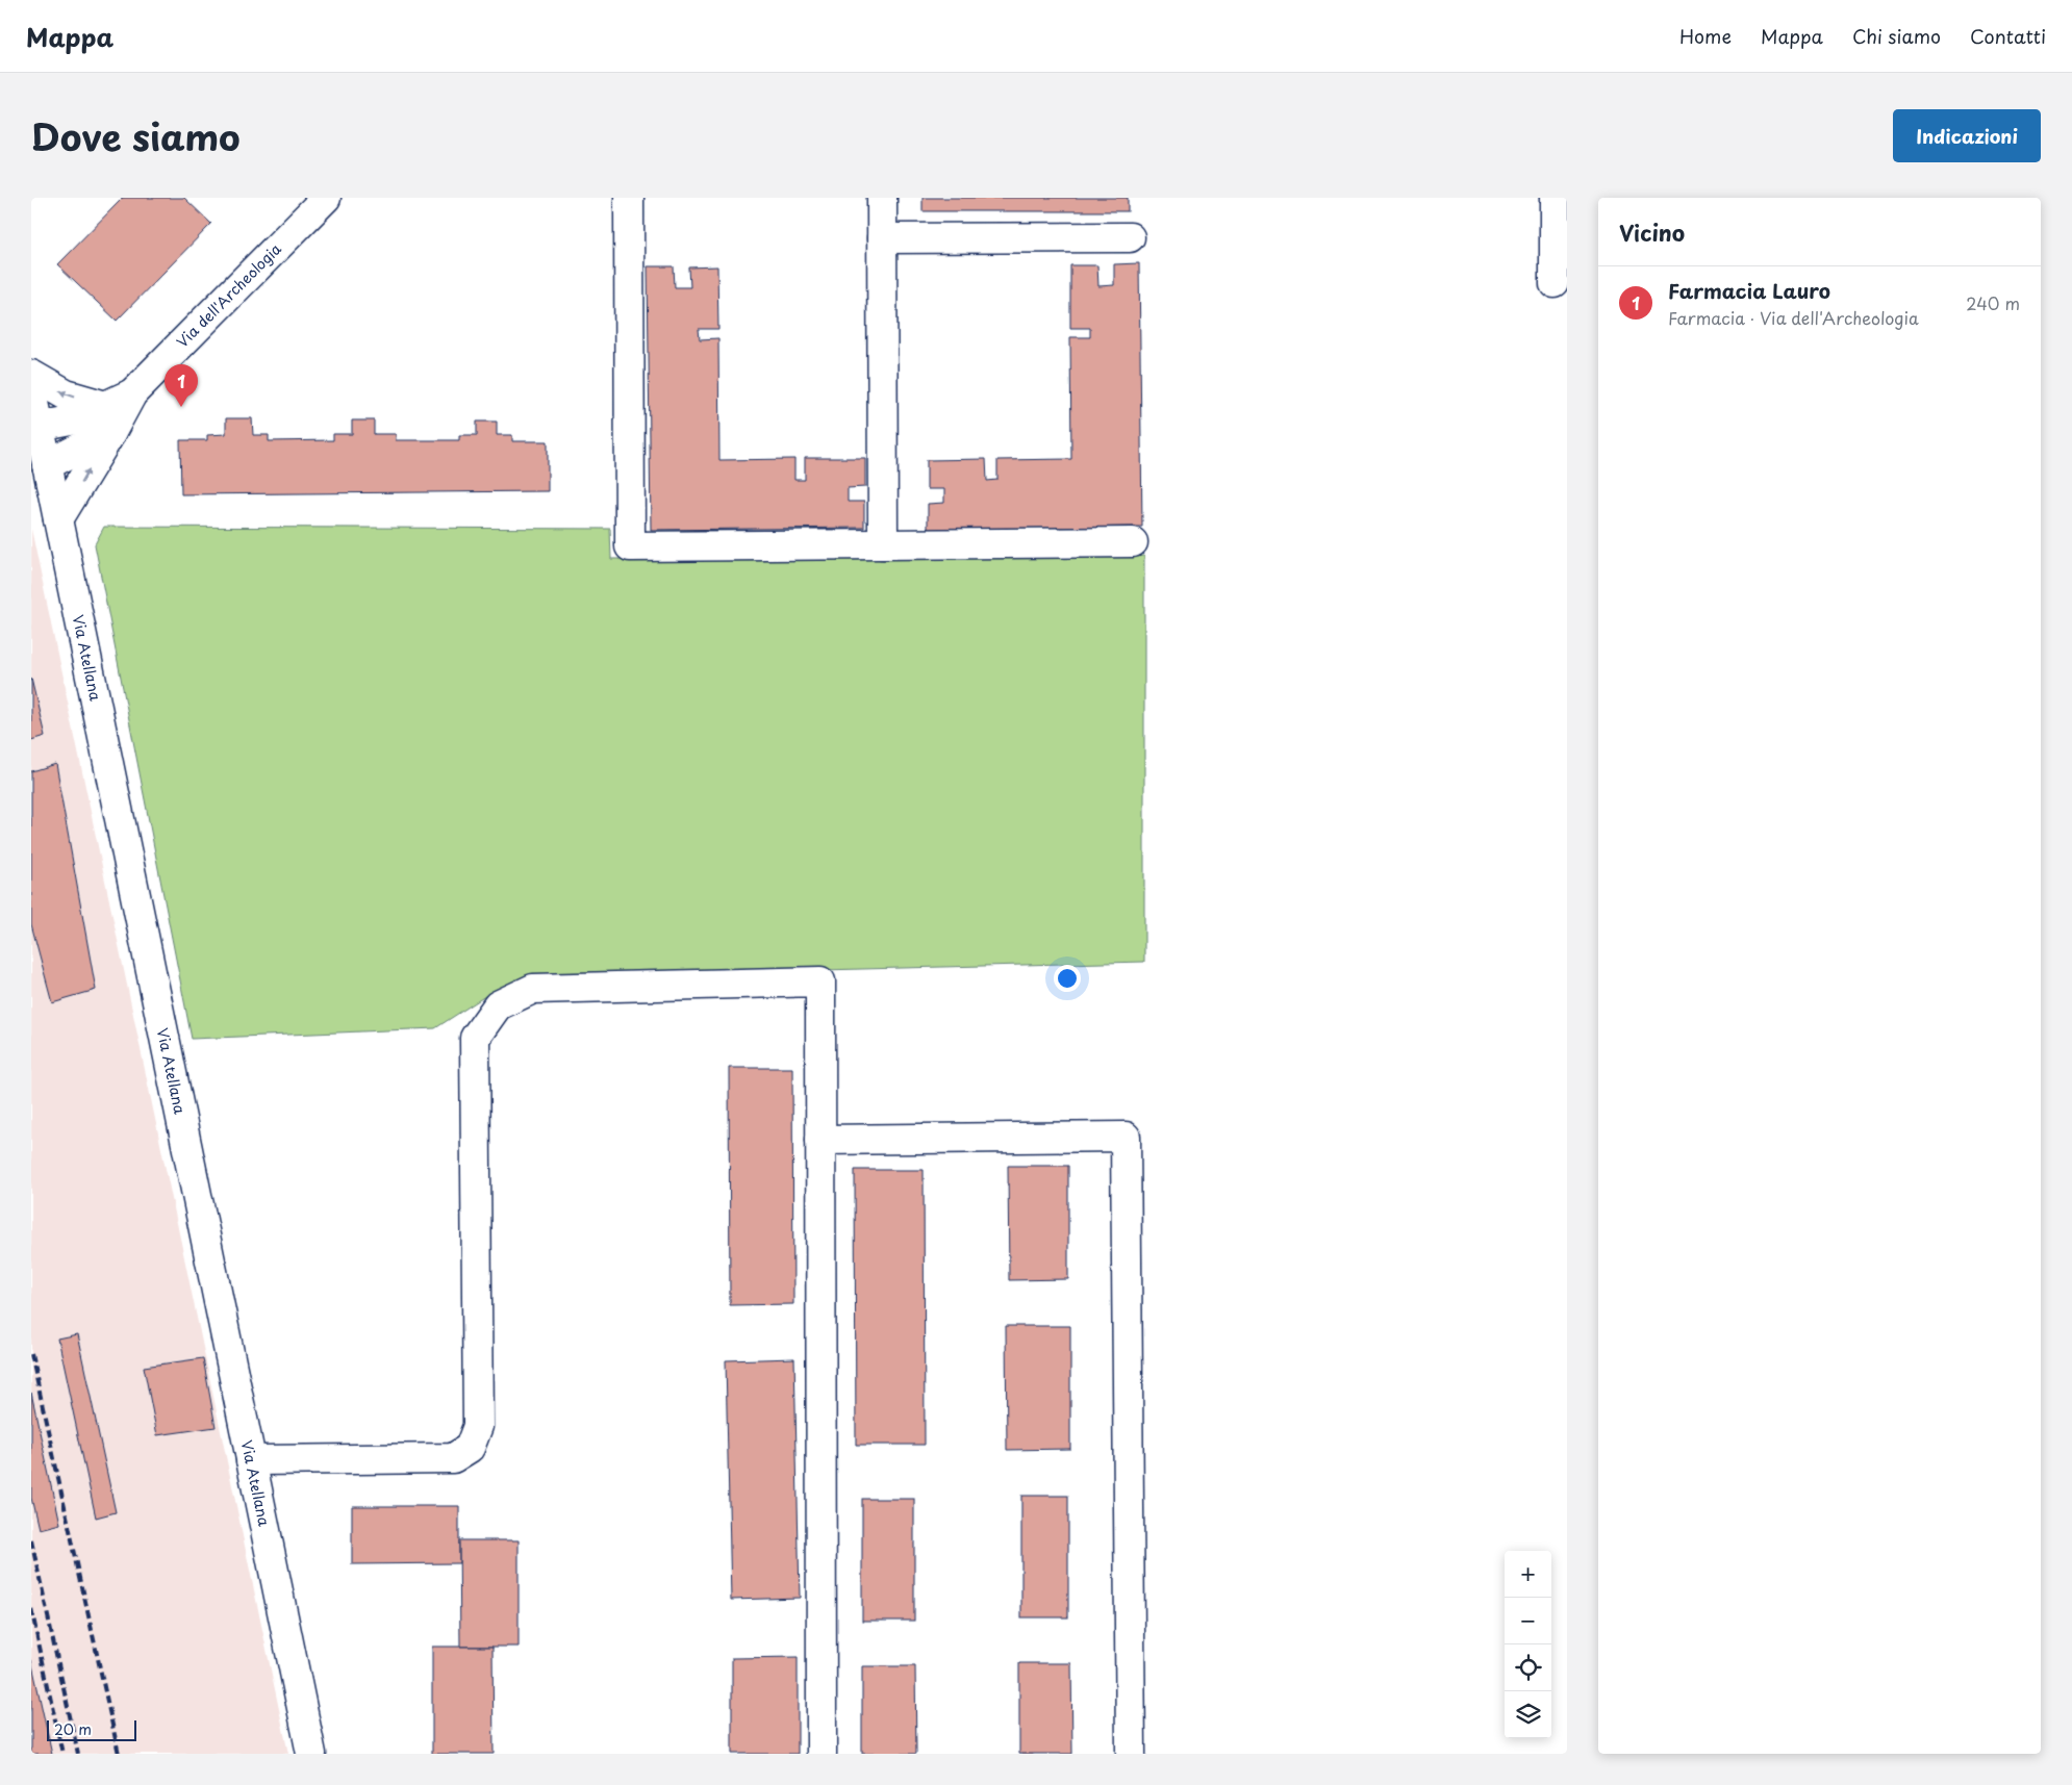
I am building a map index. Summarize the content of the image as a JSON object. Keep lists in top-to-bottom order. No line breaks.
{"streets":{"street":["Via dell'Archeologia","Via Atellana"]},"scale_bar":"20 m","page":{"header":"Mappa","nav":["Home","Mappa","Chi siamo","Contatti"],"title":"Dove siamo","buttons":"Indicazioni","heading":"Vicino","list":[{"mark":"1","name":"Farmacia Lauro","note":"Farmacia · Via dell'Archeologia","value":"240 m"}],"pins":"1","map_buttons":["+","−"],"scale":"20 m"}}
